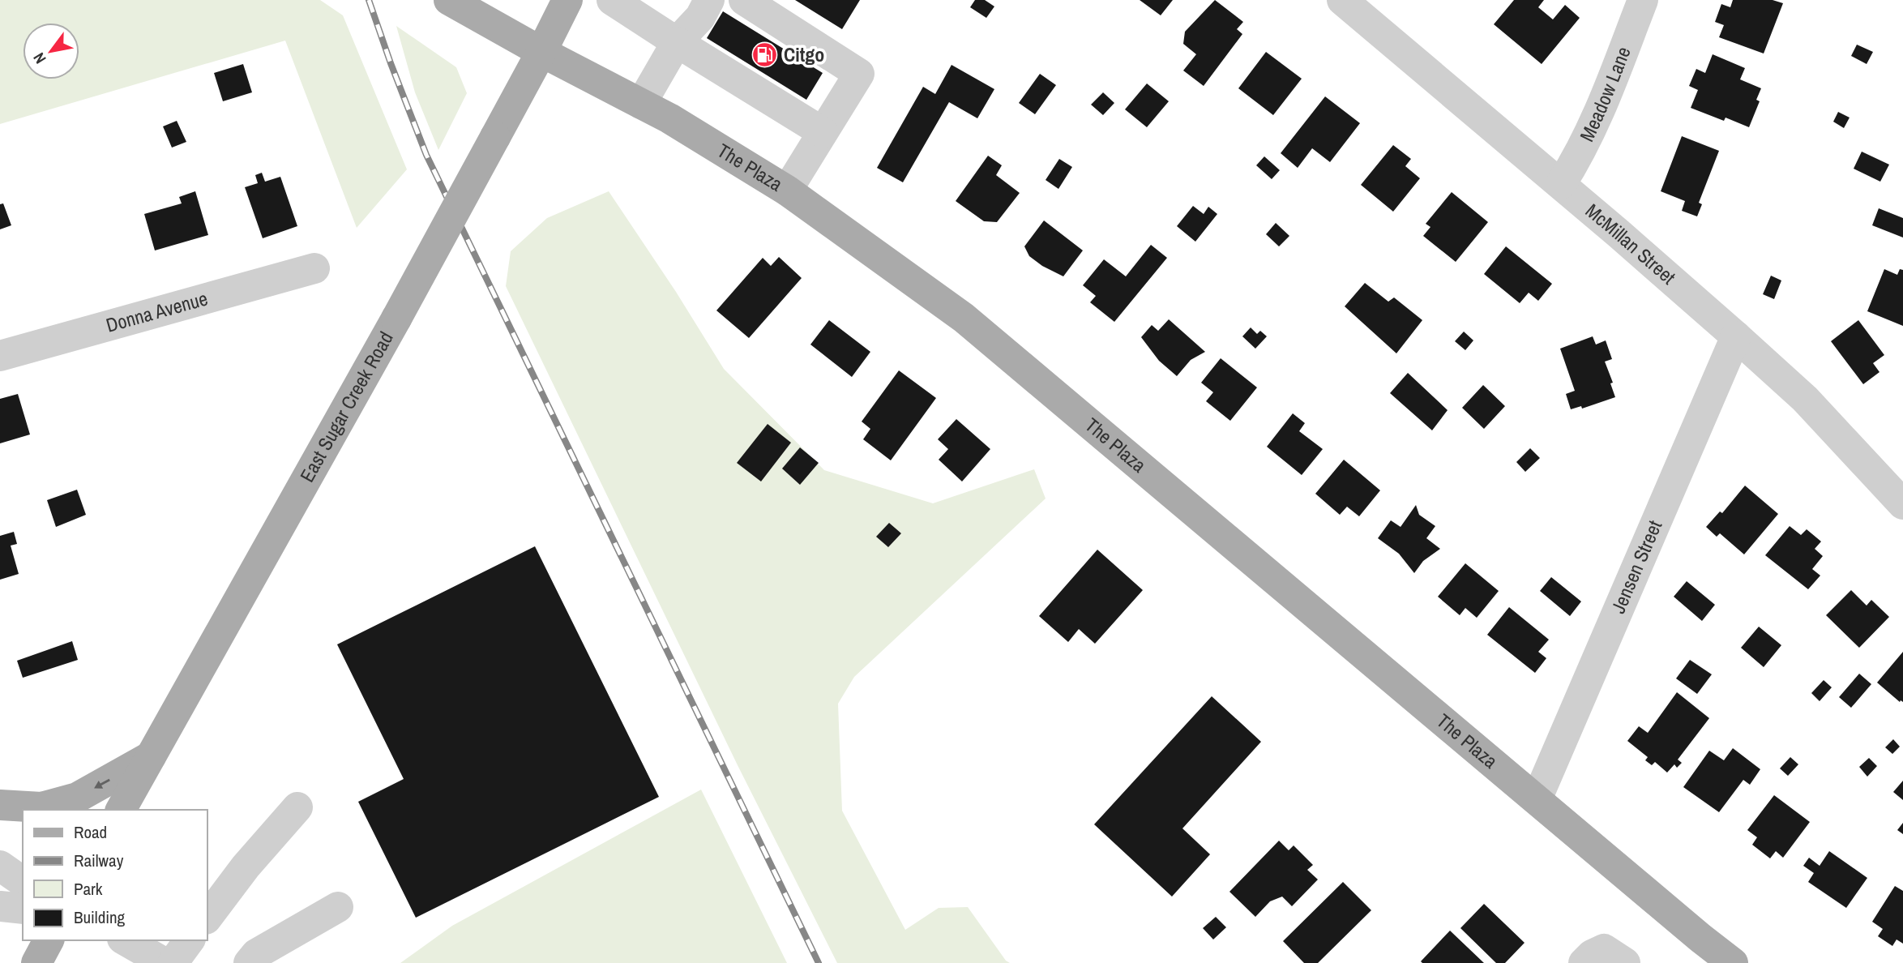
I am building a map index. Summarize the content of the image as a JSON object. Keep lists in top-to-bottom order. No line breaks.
{"streets":{"main road":["The Plaza","East Sugar Creek Road"],"street":["Meadow Lane","McMillan Street","Donna Avenue","Jensen Street"]},"crossings":[["Meadow Lane","McMillan Street"],["The Plaza","East Sugar Creek Road"],["The Plaza","Jensen Street"],["McMillan Street","Jensen Street"]],"places":{"fuel station":["Citgo"]},"legend":["Road","Railway","Park","Building"],"north":"bottom left"}
